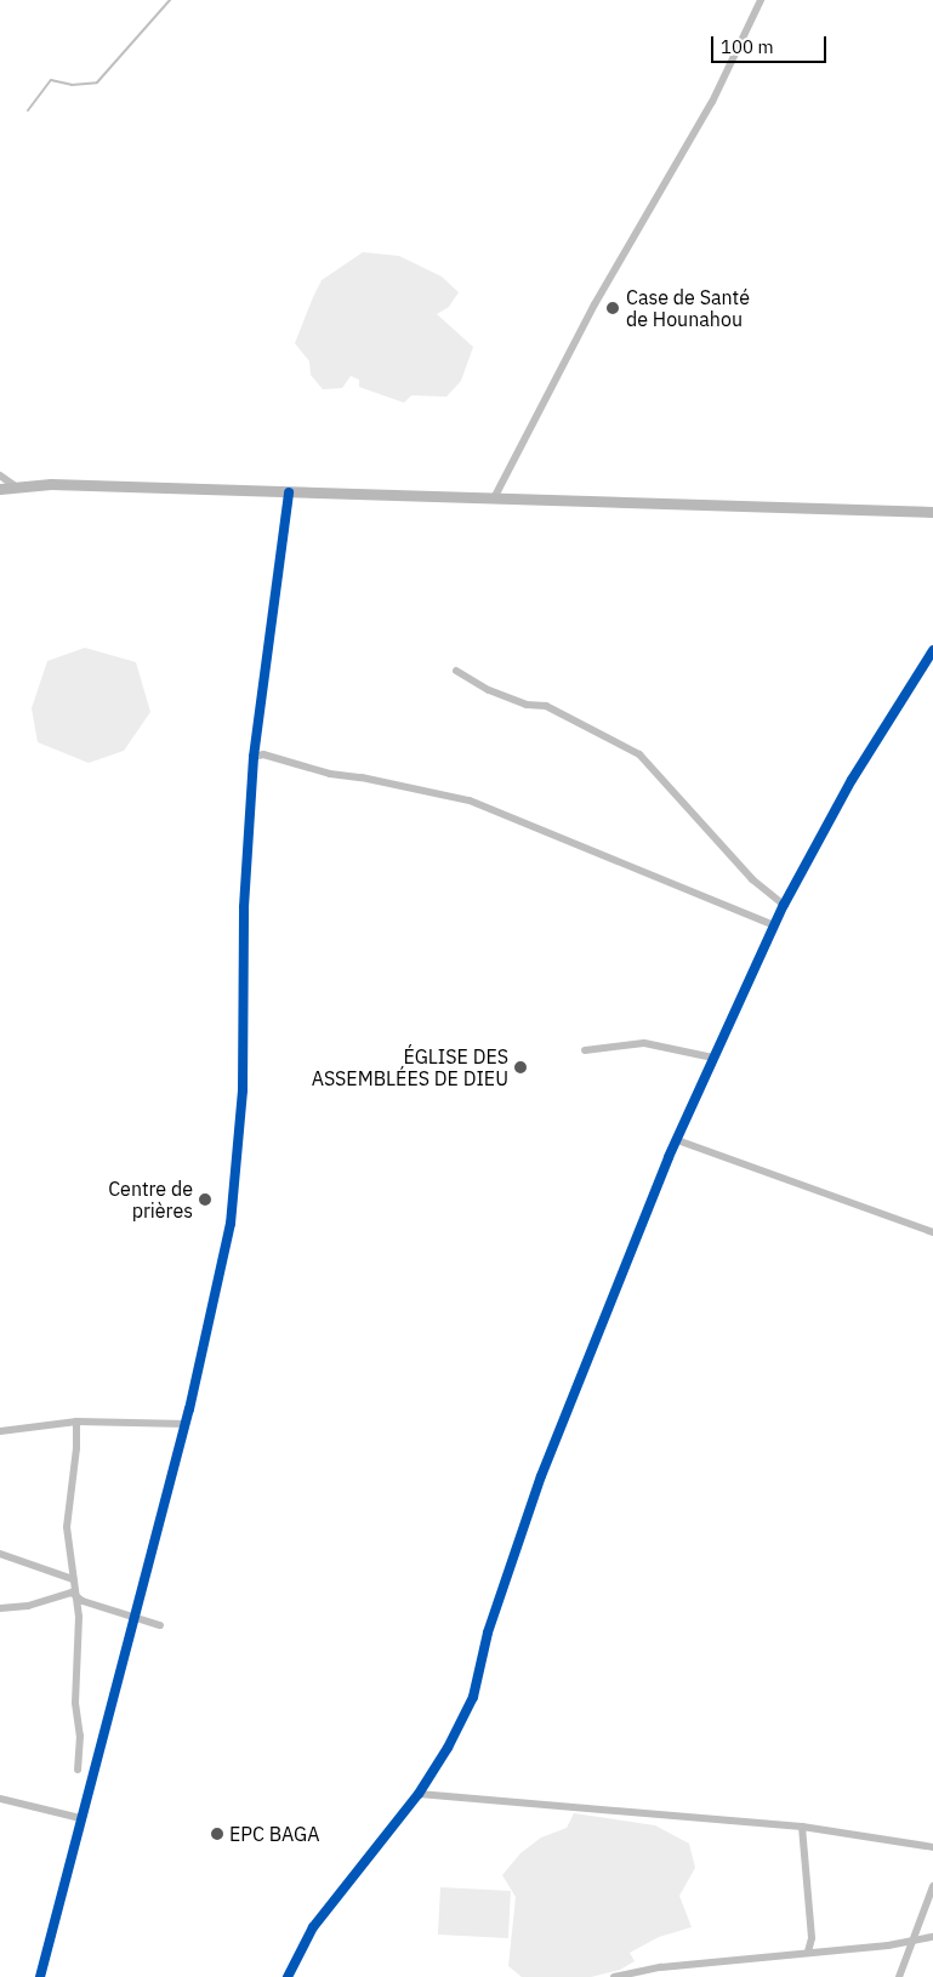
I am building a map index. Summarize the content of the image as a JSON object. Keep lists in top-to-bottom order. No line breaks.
{"places":["Case de Santé de Hounahou","ÉGLISE DES ASSEMBLÉES DE DIEU","Centre de prières","EPC BAGA"],"scale_bar":"100 m"}
